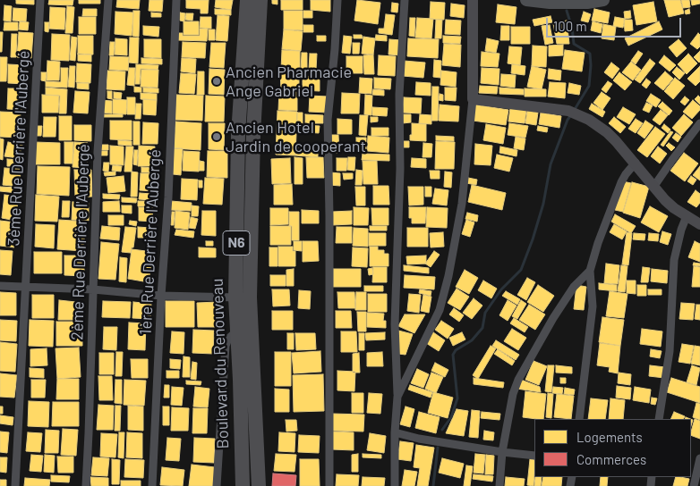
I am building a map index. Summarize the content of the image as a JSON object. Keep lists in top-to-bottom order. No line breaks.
{"streets":{"highway":["N6","Boulevard du Renouveau"],"street":["3ème Rue Derrière l'Aubergé","2ème Rue Derrière l'Aubergé","1ère Rue Derrière l'Aubergé"]},"places":["Ancien Pharmacie Ange Gabriel","Ancien Hotel Jardin de cooperant"],"legend":["Logements","Commerces"],"scale_bar":"100 m"}
